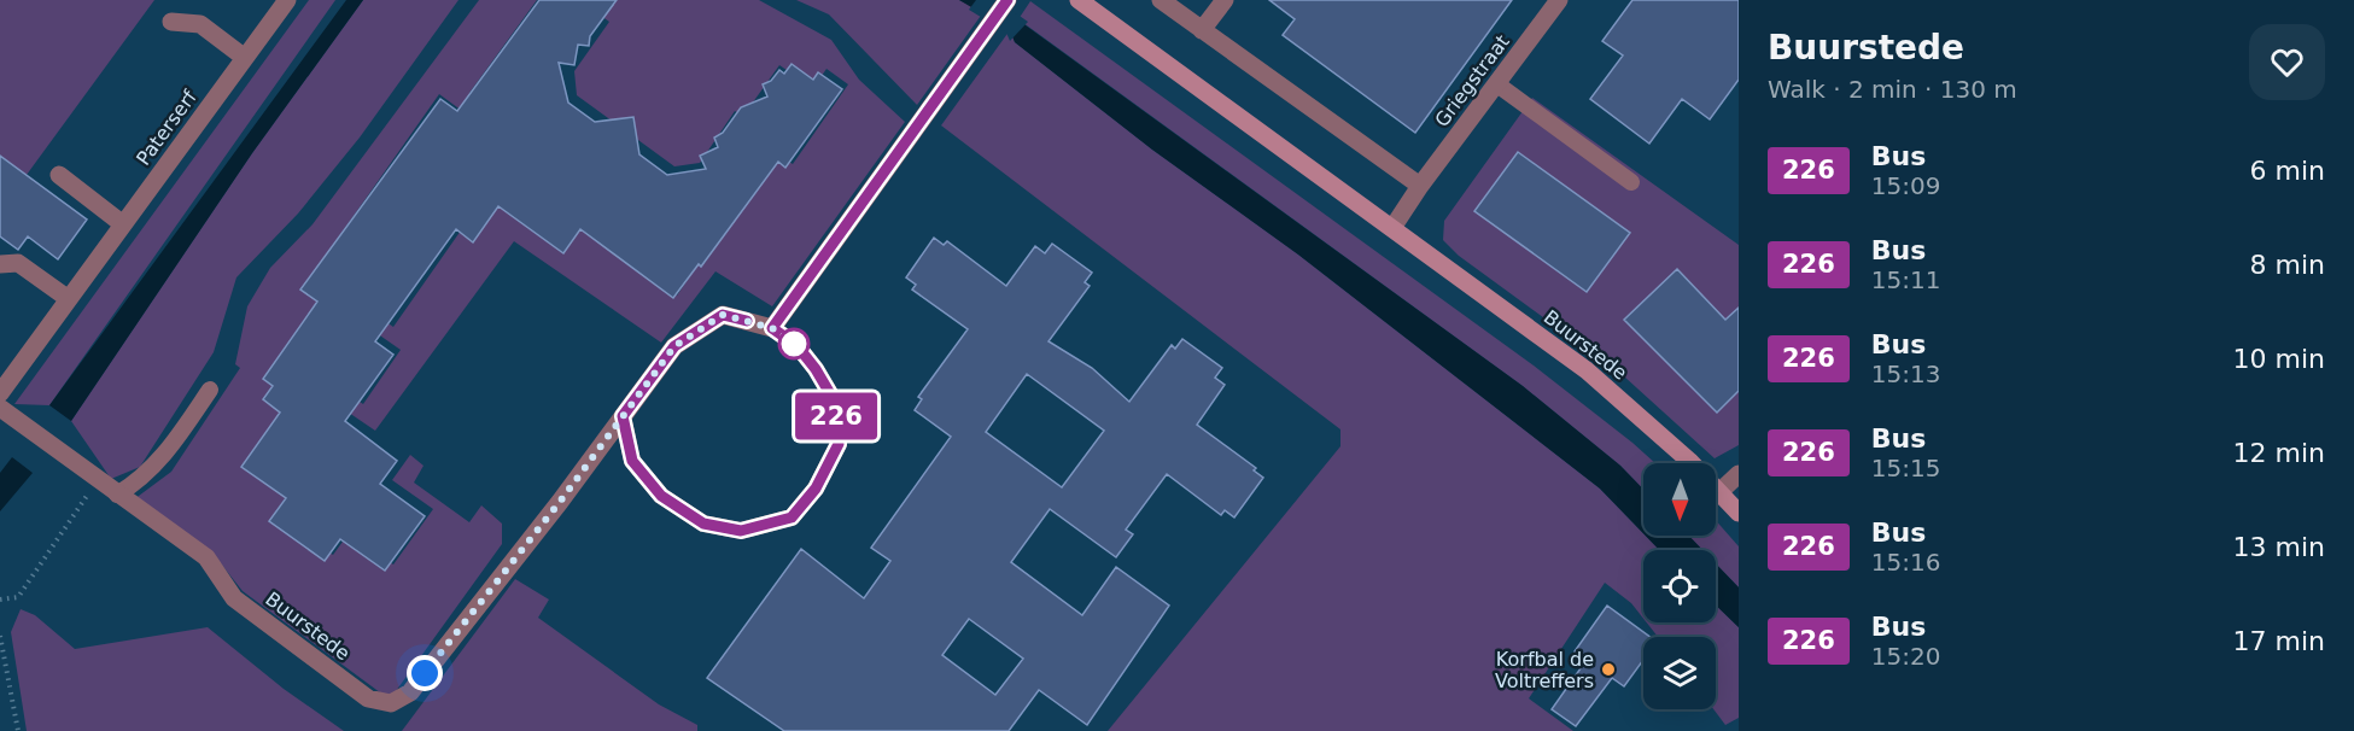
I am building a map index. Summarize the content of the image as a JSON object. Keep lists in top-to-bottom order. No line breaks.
{"streets":{"street":["Griegstraat","Paterserf","Buurstede"]},"places":["Korfbal de Voltreffers"],"lines":["bus line 226"],"north":"bottom","page":{"on_map":"226","heading":["Buurstede","Walk · 2 min · 130 m"],"list":[{"mark":"226","name":"Bus","note":"15:09","value":"6 min"},{"mark":"226","name":"Bus","note":"15:11","value":"8 min"},{"mark":"226","name":"Bus","note":"15:13","value":"10 min"},{"mark":"226","name":"Bus","note":"15:15","value":"12 min"},{"mark":"226","name":"Bus","note":"15:16","value":"13 min"},{"mark":"226","name":"Bus","note":"15:20","value":"17 min"}]}}
